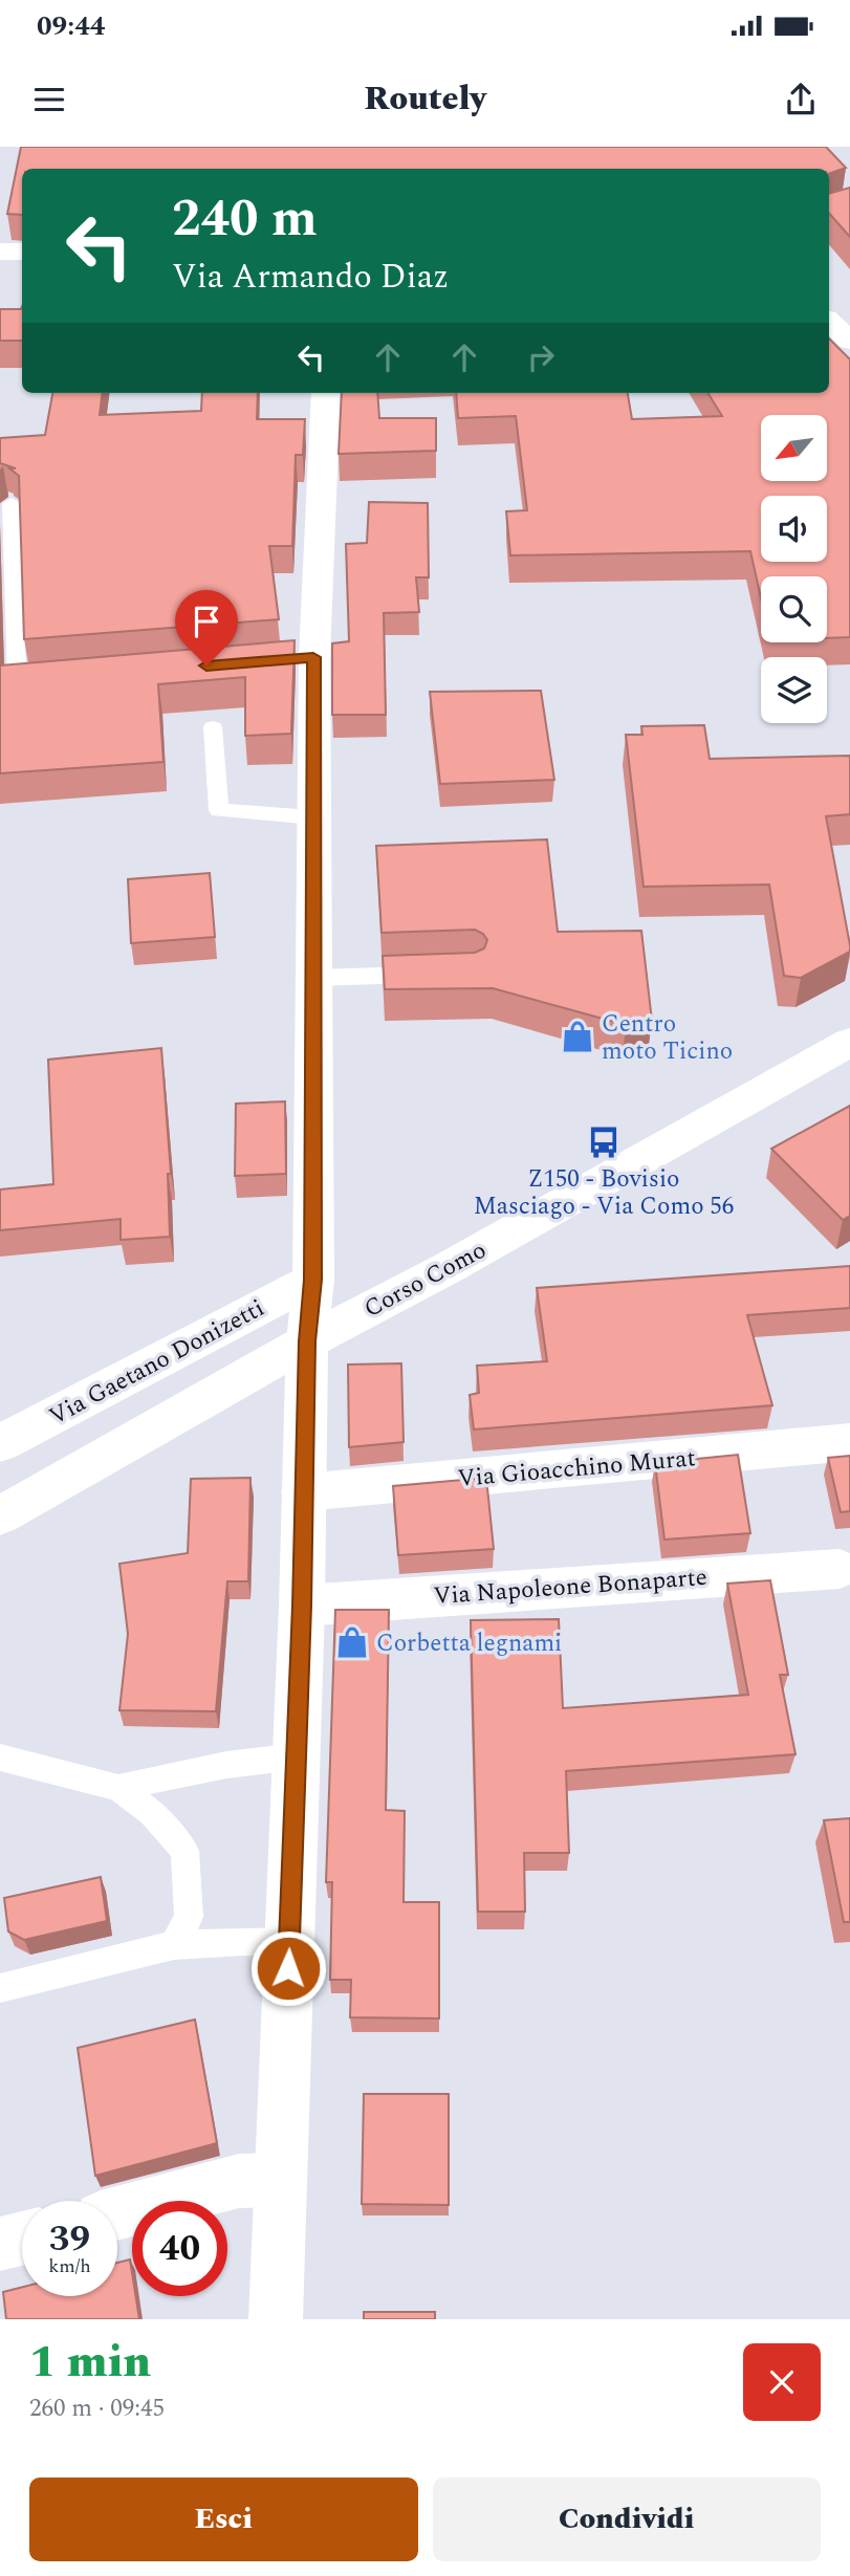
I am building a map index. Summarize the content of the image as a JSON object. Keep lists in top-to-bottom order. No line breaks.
{"streets":{"street":["Corso Como","Via Gaetano Donizetti","Via Gioacchino Murat","Via Napoleone Bonaparte"]},"places":{"shop":["Centro moto Ticino","Corbetta legnami"],"bus stop":["Z150 - Bovisio Masciago - Via Como 56"]},"north":"bottom left","page":{"status":"09:44","header":"Routely","turn":["240 m","Via Armando Diaz"],"speed":"39 km/h","limit":"40","heading":["1 min","260 m · 09:45"],"buttons":["Esci","Condividi"]}}
